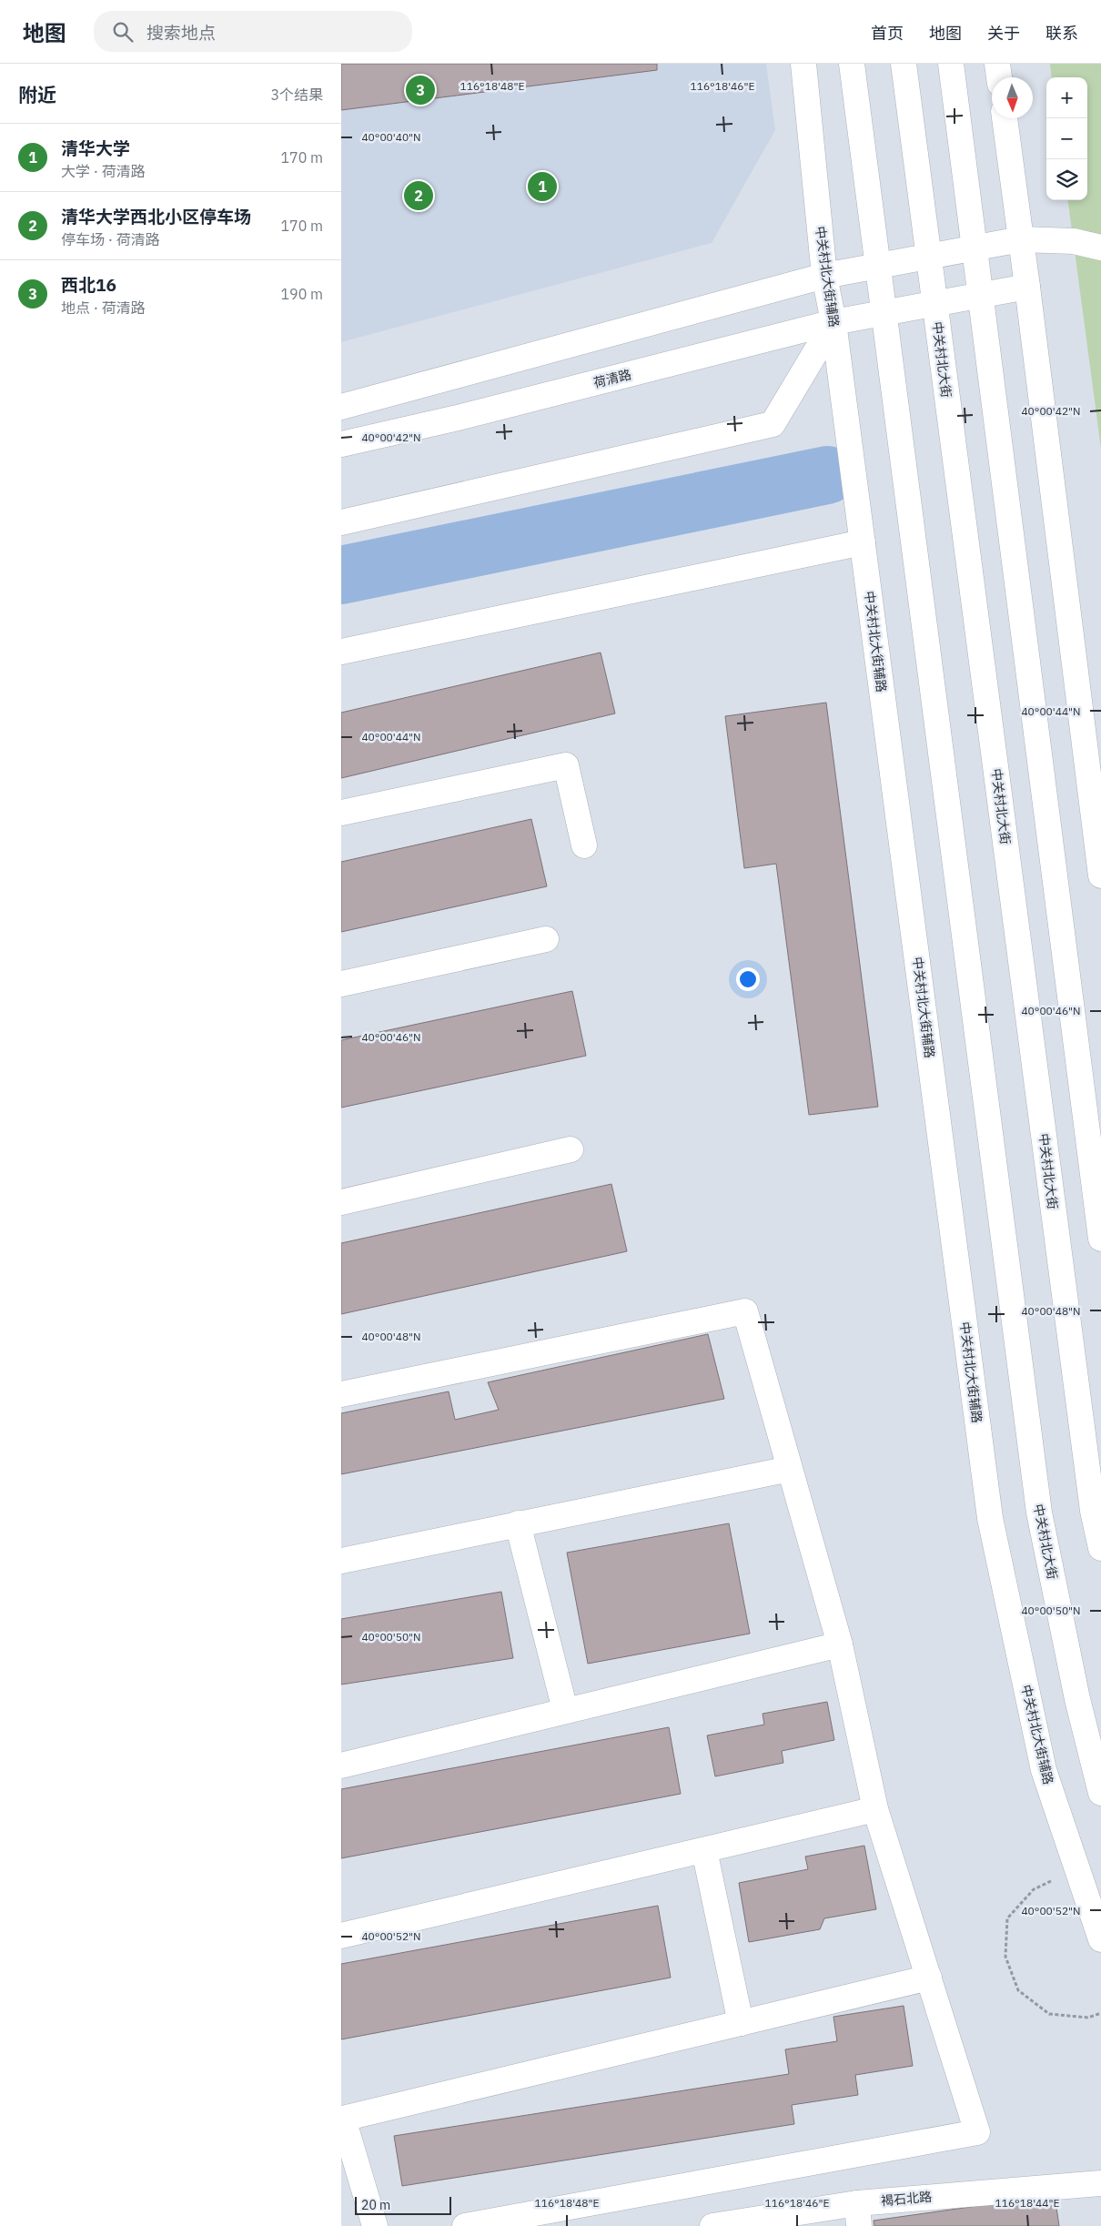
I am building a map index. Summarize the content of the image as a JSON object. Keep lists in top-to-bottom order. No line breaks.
{"streets":{"street":["中关村北大街辅路","中关村北大街","荷清路","褐石北路"]},"crossings":[["中关村北大街辅路","荷清路"],["中关村北大街","荷清路"]],"scale_bar":"20 m","north":"bottom","page":{"header":"地图","search":"搜索地点","nav":["首页","地图","关于","联系"],"heading":["附近","3个结果"],"pins":["3","1","2"],"map_buttons":["+","−"],"list":[{"mark":"1","name":"清华大学","note":"大学 · 荷清路","value":"170 m"},{"mark":"2","name":"清华大学西北小区停车场","note":"停车场 · 荷清路","value":"170 m"},{"mark":"3","name":"西北16","note":"地点 · 荷清路","value":"190 m"}],"scale":"20 m"},"coordinates":["116°18'48\"E","116°18'46\"E","40°00'40\"N","40°00'42\"N","40°00'44\"N","40°00'46\"N","40°00'48\"N","40°00'50\"N","40°00'52\"N","116°18'44\"E"]}
